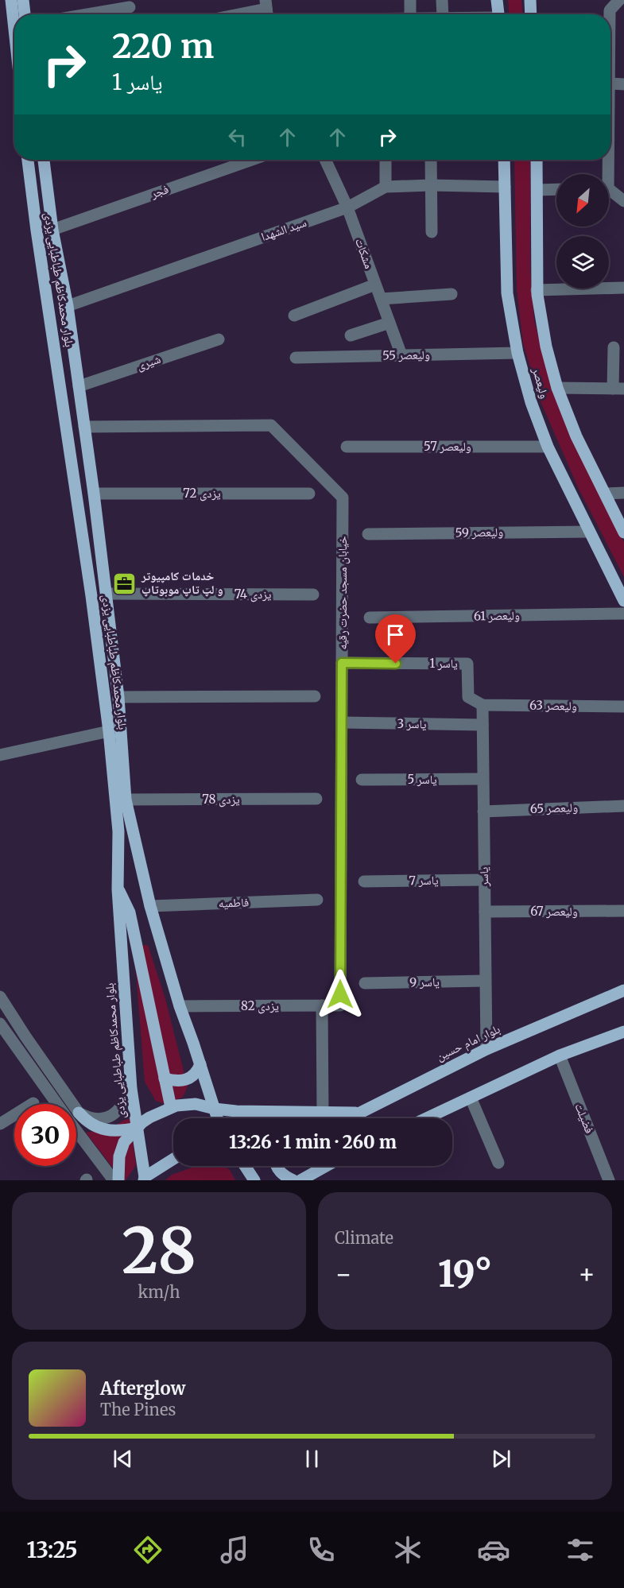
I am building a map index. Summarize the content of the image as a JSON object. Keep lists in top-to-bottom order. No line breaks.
{"streets":{"main road":["بلوار محمدکاظم طباطبایی یزدی","ولیعصر","بلوار امام حسین"],"street":["فجر","سید الشهدا","مشکات","ولیعصر 55","شیری","ولیعصر 57","یزدی 72","ولیعصر 59","خیابان مسجد حضرت رقیه","یزدی 74","ولیعصر 61","یاسر 1","ولیعصر 63","یاسر 3","یاسر 5","یزدی 78","ولیعصر 65","یاسر","یاسر 7","فاطمیه","ولیعصر 67","یاسر 9","یزدی 82","فضیلت"]},"crossings":[["فجر","بلوار محمدکاظم طباطبایی یزدی"],["سید الشهدا","مشکات"],["سید الشهدا","بلوار محمدکاظم طباطبایی یزدی"],["سید الشهدا","ولیعصر"],["مشکات","ولیعصر 55"],["بلوار محمدکاظم طباطبایی یزدی","شیری"],["بلوار محمدکاظم طباطبایی یزدی","یزدی 72"],["بلوار محمدکاظم طباطبایی یزدی","خیابان مسجد حضرت رقیه"],["بلوار محمدکاظم طباطبایی یزدی","یزدی 74"],["بلوار محمدکاظم طباطبایی یزدی","یزدی 78"],["بلوار محمدکاظم طباطبایی یزدی","فاطمیه"],["بلوار محمدکاظم طباطبایی یزدی","یزدی 82"],["ولیعصر 55","ولیعصر"],["ولیعصر","ولیعصر 57"],["ولیعصر","ولیعصر 59"],["خیابان مسجد حضرت رقیه","یاسر 1"],["خیابان مسجد حضرت رقیه","یاسر 3"],["خیابان مسجد حضرت رقیه","یزدی 82"],["یاسر 1","ولیعصر 63"],["یاسر 1","یاسر"],["ولیعصر 63","یاسر"],["یاسر 3","یاسر"],["یاسر 5","یاسر"],["ولیعصر 65","یاسر"],["یاسر","یاسر 7"],["یاسر","ولیعصر 67"],["یاسر","یاسر 9"],["یاسر","بلوار امام حسین"]],"places":{"office":["خدمات کامپیوتر و لپ تاپ موبوتاپ"]},"north":"bottom left","page":{"turn":["220 m","یاسر 1"],"limit":"30","trip":"13:26 · 1 min · 260 m","tile":[["28","km/h"],"Climate"],"heat":["−","19°","+"],"song":["Afterglow","The Pines"],"tabs":"13:25"}}
